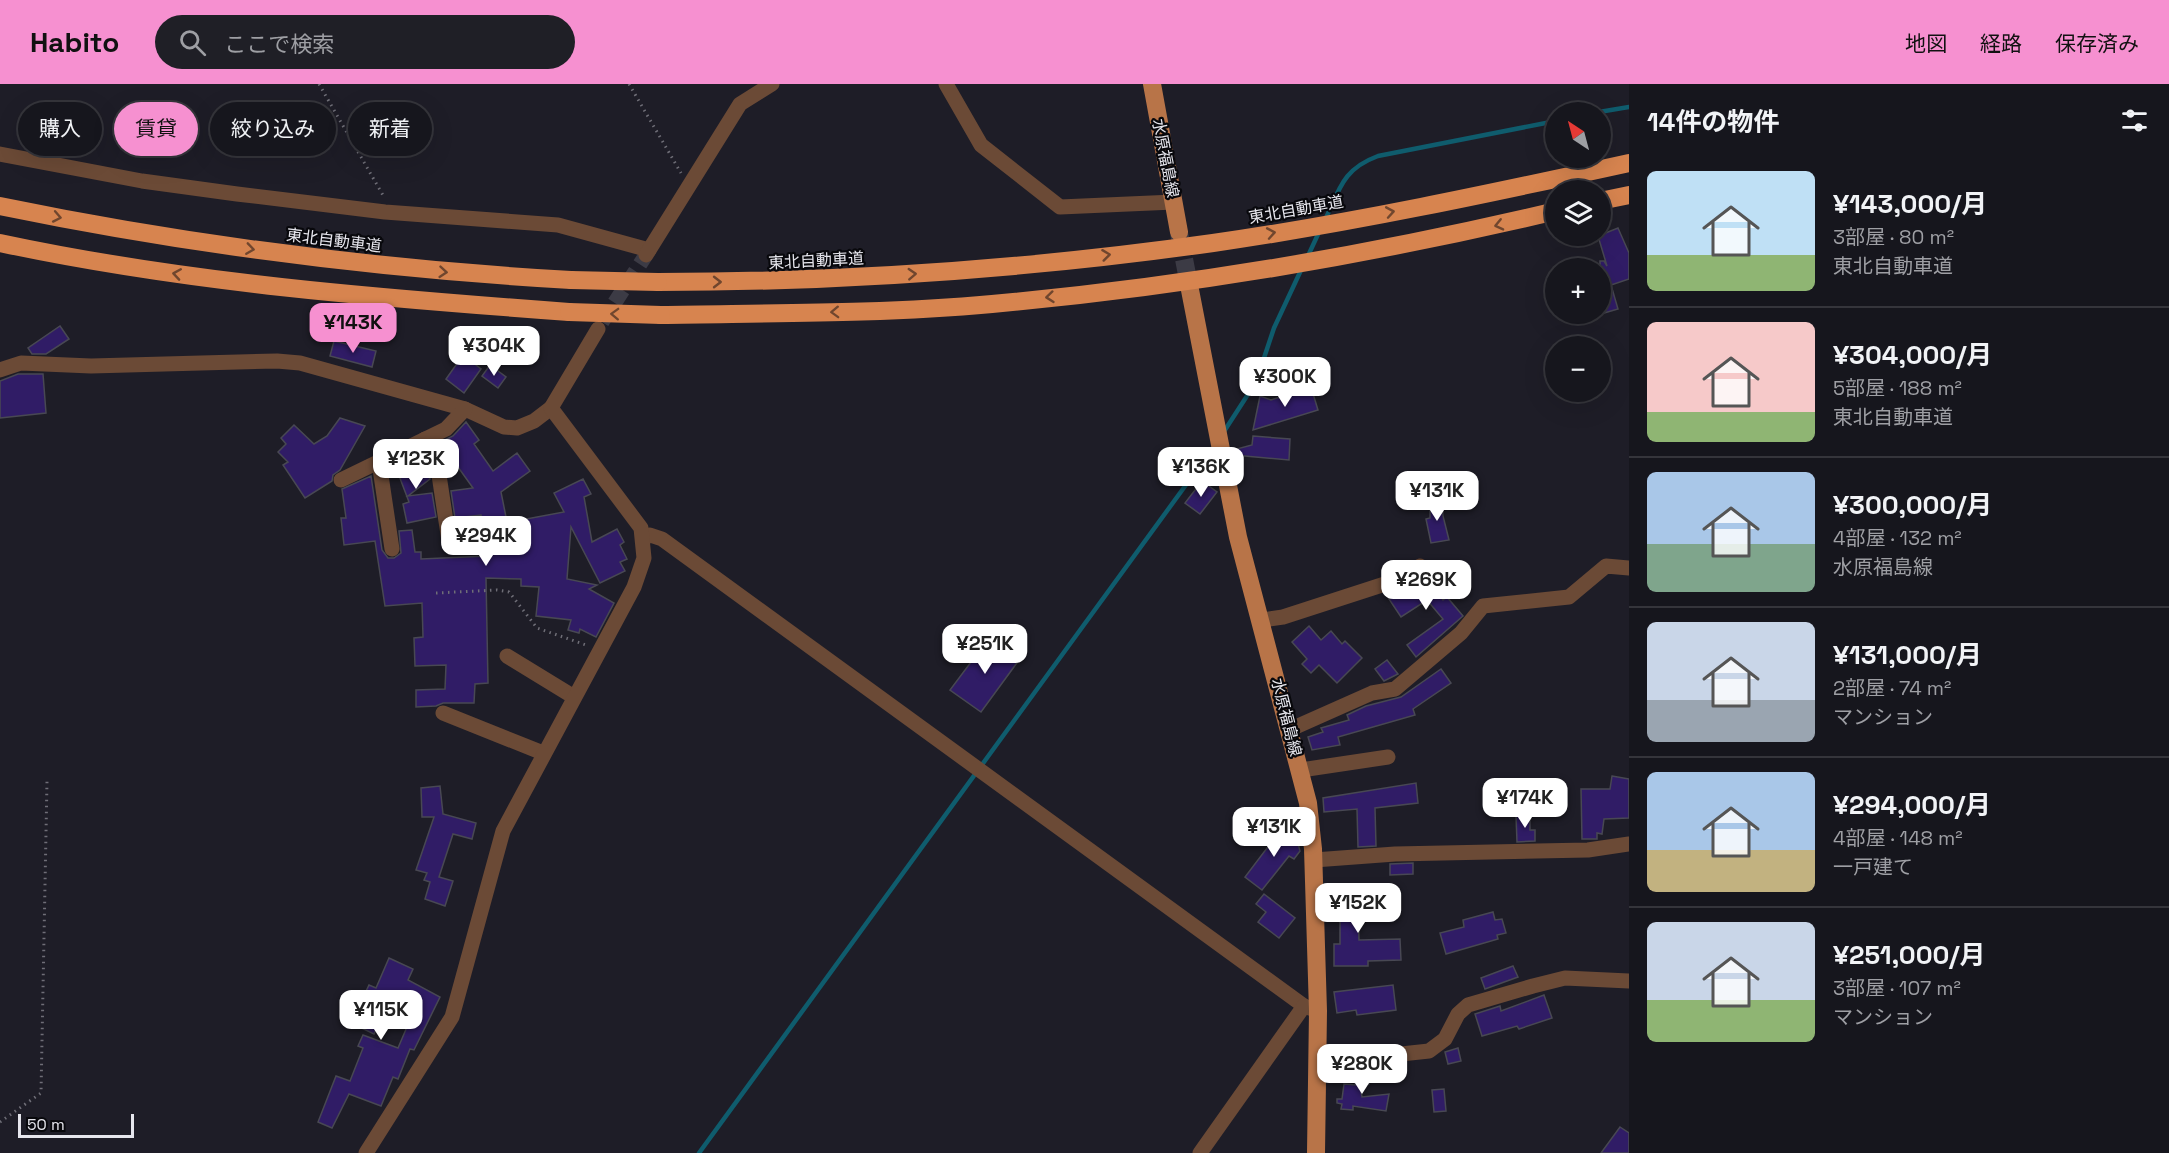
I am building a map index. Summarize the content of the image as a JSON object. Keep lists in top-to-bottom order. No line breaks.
{"streets":{"highway":["東北自動車道"],"main road":["水原福島線"]},"scale_bar":"50 m","north":"top left","page":{"header":"Habito","search":"ここで検索","nav":["地図","経路","保存済み"],"heading":"14件の物件","map_buttons":["+","−"],"chip":["購入","賃貸","絞り込み","新着"],"list":[{"name":"¥143,000/月","note":"3部屋 · 80 m² · 東北自動車道"},{"name":"¥304,000/月","note":"5部屋 · 188 m² · 東北自動車道"},{"name":"¥300,000/月","note":"4部屋 · 132 m² · 水原福島線"},{"name":"¥131,000/月","note":"2部屋 · 74 m² · マンション"},{"name":"¥294,000/月","note":"4部屋 · 148 m² · 一戸建て"},{"name":"¥251,000/月","note":"3部屋 · 107 m² · マンション"}],"price":["¥143K","¥304K","¥300K","¥123K","¥136K","¥131K","¥294K","¥269K","¥251K","¥174K","¥131K","¥152K","¥115K","¥280K"],"scale":"50 m"}}
